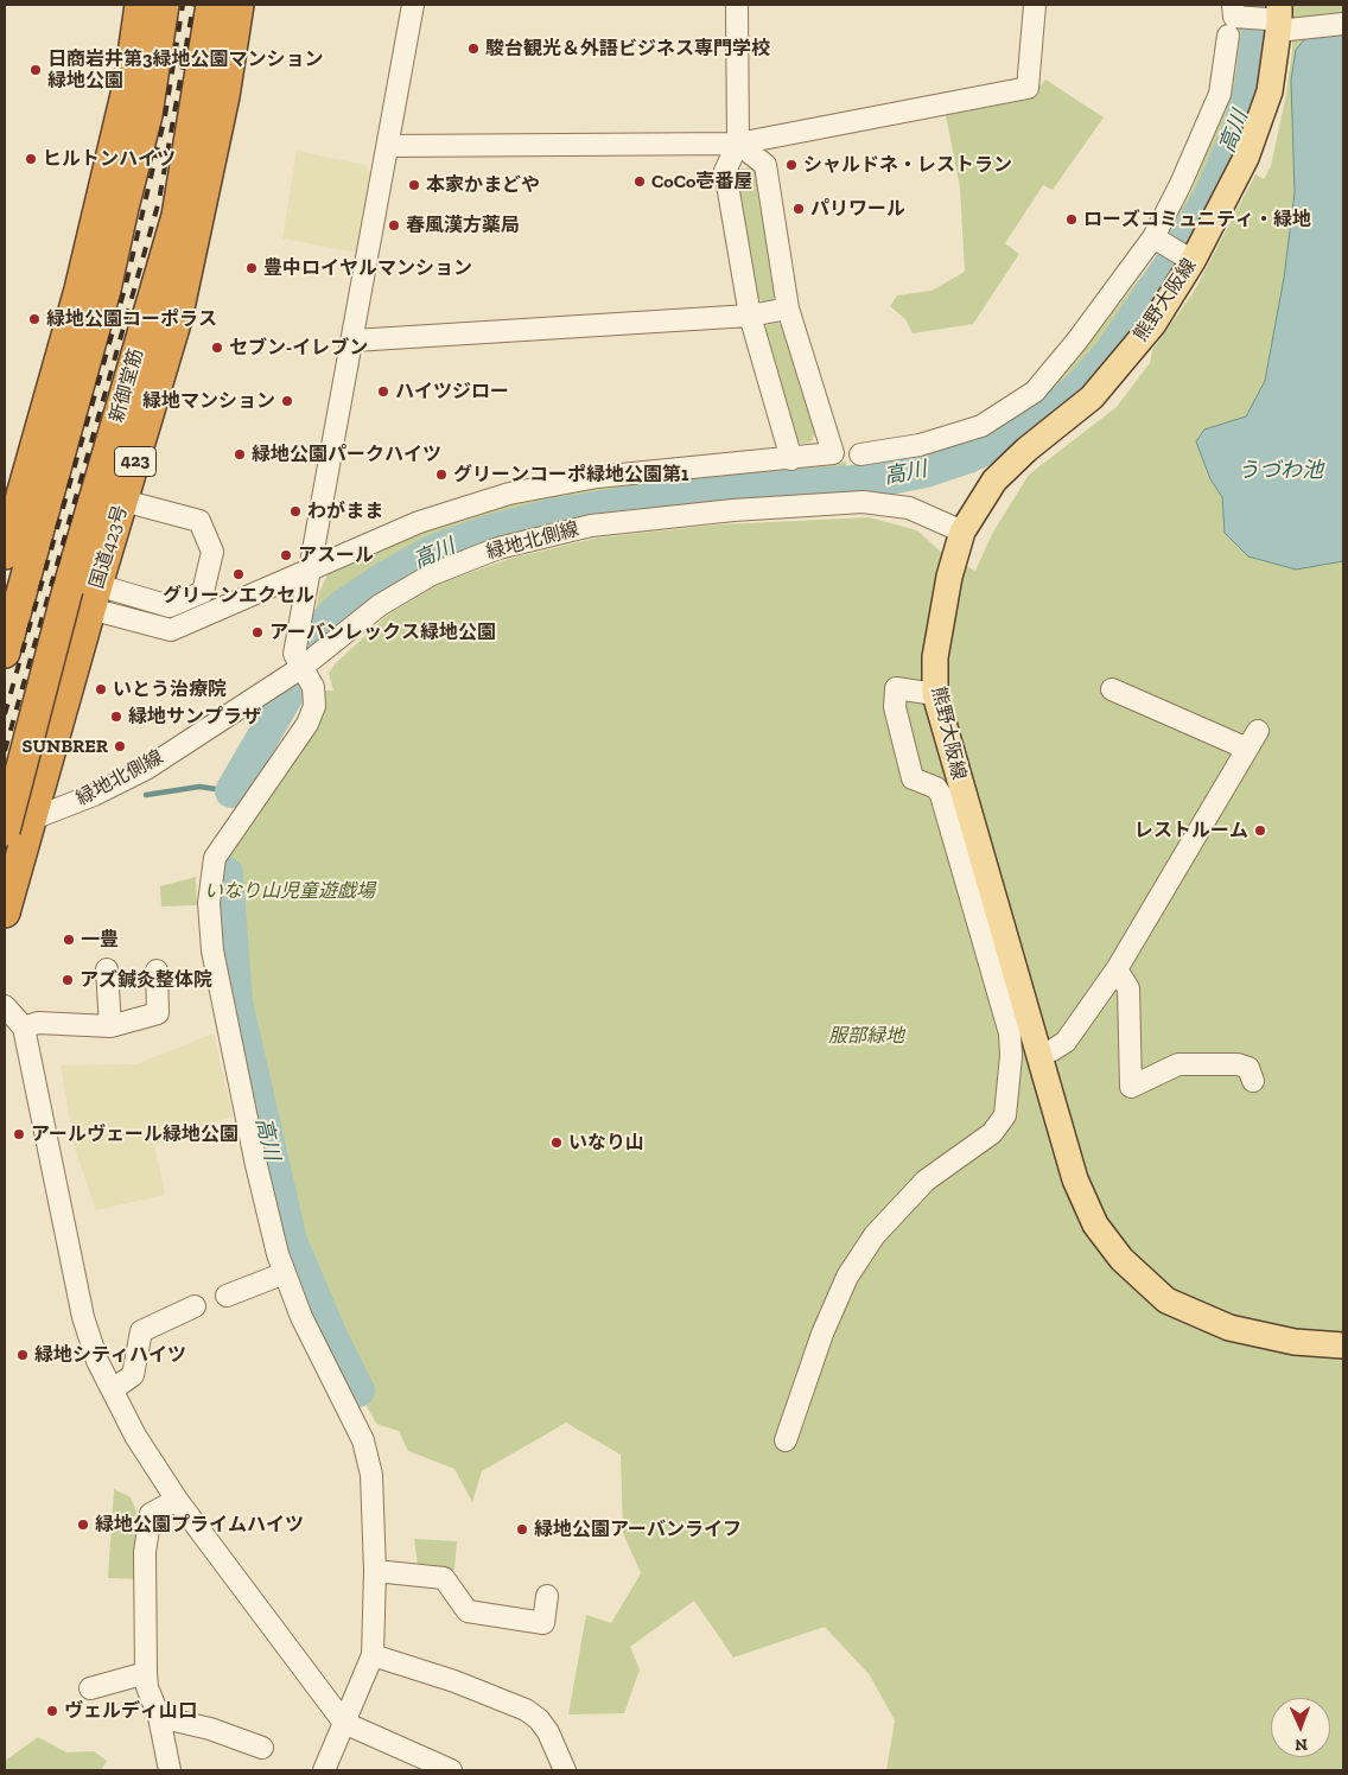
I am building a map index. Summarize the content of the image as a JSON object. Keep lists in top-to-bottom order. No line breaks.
{"streets":{"highway":["新御堂筋","423","国道423号"],"main road":["熊野大阪線"],"street":["緑地北側線"]},"crossings":[["熊野大阪線","緑地北側線"],["新御堂筋","緑地北側線"],["新御堂筋","国道423号"],["緑地北側線","国道423号"]],"water":["高川","うづわ池"],"parks":["いなり山児童遊戯場","服部緑地"],"places":["駿台観光＆外語ビジネス専門学校","日商岩井第3緑地公園マンション 緑地公園","ヒルトンハイツ","シャルドネ・レストラン","CoCo壱番屋","本家かまどや","パリワール","ローズコミュニティ・緑地","春風漢方薬局","豊中ロイヤルマンション","緑地公園コーポラス","セブン-イレブン","ハイツジロー","緑地マンション","緑地公園パークハイツ","グリーンコーポ緑地公園第1","わがまま","アスール","グリーンエクセル","アーバンレックス緑地公園","いとう治療院","緑地サンプラザ","SUNBRER","レストルーム","一豊","アズ鍼灸整体院","アールヴェール緑地公園","いなり山","緑地シティハイツ","緑地公園プライムハイツ","緑地公園アーバンライフ","ヴェルディ山口"],"north":"bottom"}
